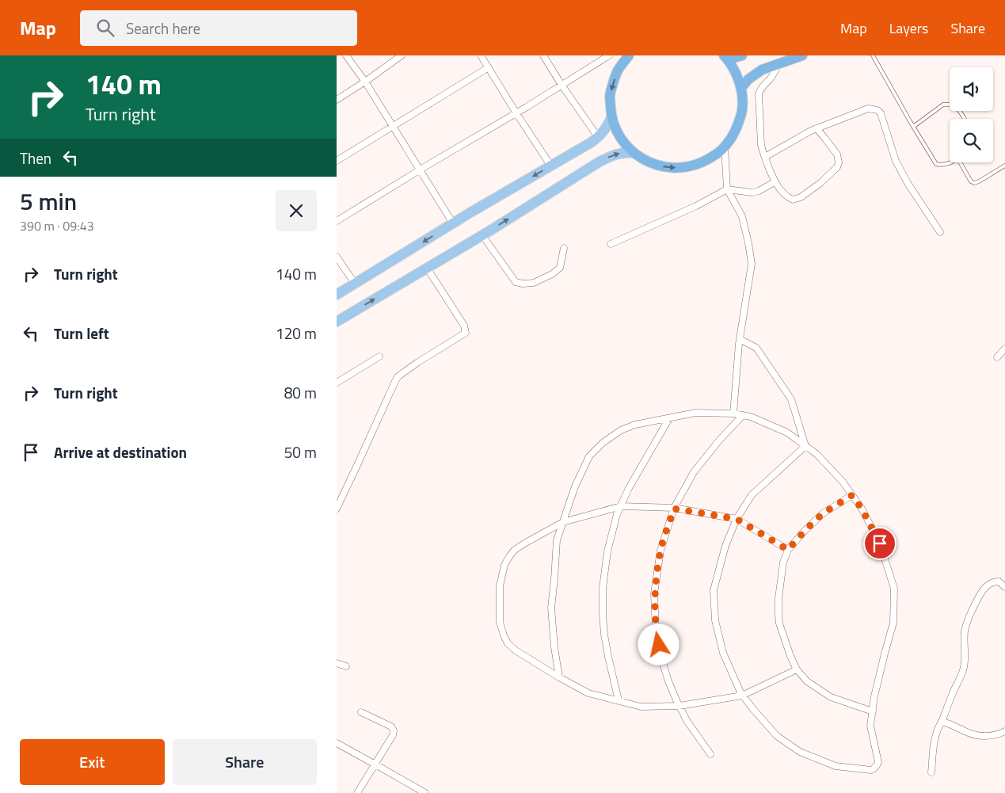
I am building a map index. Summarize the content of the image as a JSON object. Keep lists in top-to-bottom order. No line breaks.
{"page":{"header":"Map","search":"Search here","nav":["Map","Layers","Share"],"turn":["140 m","Turn right"],"then":"Then","heading":["5 min","390 m · 09:43"],"list":[{"name":"Turn right","value":"140 m"},{"name":"Turn left","value":"120 m"},{"name":"Turn right","value":"80 m"},{"name":"Arrive at destination","value":"50 m"}],"buttons":["Exit","Share"]}}
